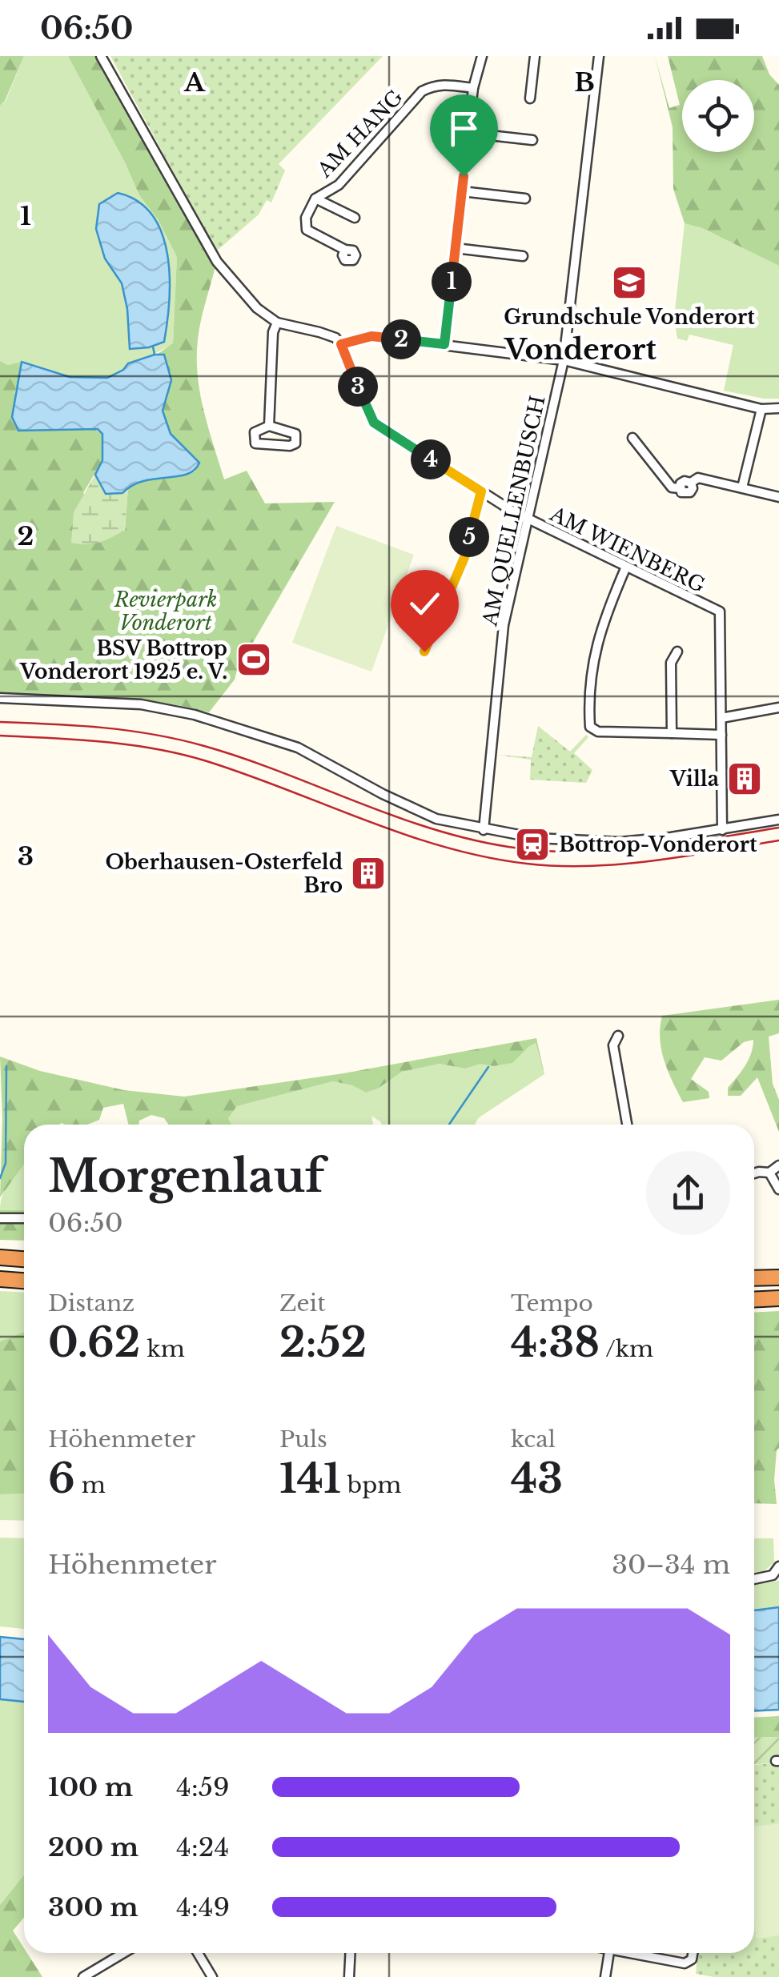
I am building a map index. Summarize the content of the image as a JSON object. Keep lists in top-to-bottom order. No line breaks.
{"streets":{"street":["AM HANG","AM QUELLENBUSCH","AM WIENBERG"]},"crossings":[["AM QUELLENBUSCH","AM WIENBERG"]],"districts":["Vonderort"],"parks":["Revierpark Vonderort"],"places":{"school or university":["Grundschule Vonderort"],"sports":["BSV Bottrop Vonderort 1925 e. V."],"building":["Villa","Oberhausen-Osterfeld Bro"],"station":["Bottrop-Vonderort"]},"page":{"status":"06:50","pins":["1","2","3","4","5"],"heading":["Morgenlauf","06:50"],"stats":[["Distanz","0.62 km"],["Zeit","2:52"],["Tempo","4:38 /km"],["Höhenmeter","6 m"],["Puls","141 bpm"],["kcal","43"]],"chart":["Höhenmeter","30–34 m"],"list":[{"name":"100 m","note":"4:59"},{"name":"200 m","note":"4:24"},{"name":"300 m","note":"4:49"}]},"grid":{"columns":["A","B"],"rows":["1","2","3"]}}
